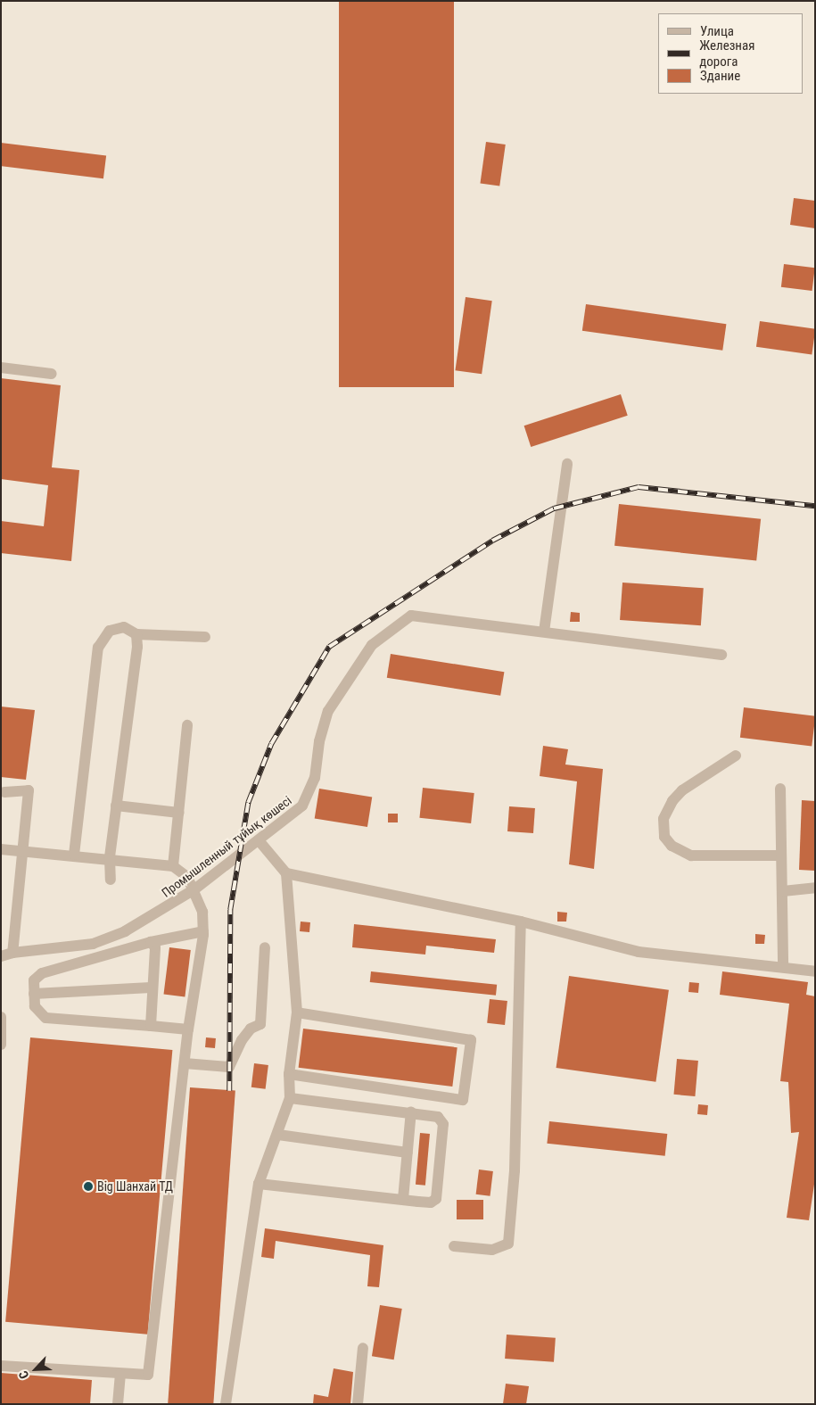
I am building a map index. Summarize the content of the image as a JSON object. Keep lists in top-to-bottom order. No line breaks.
{"streets":{"lane":["Промышленный тұйық көшесі"]},"places":["Big Шанхай ТД"],"legend":["Улица","Железная дорога","Здание"],"north":"bottom left"}
